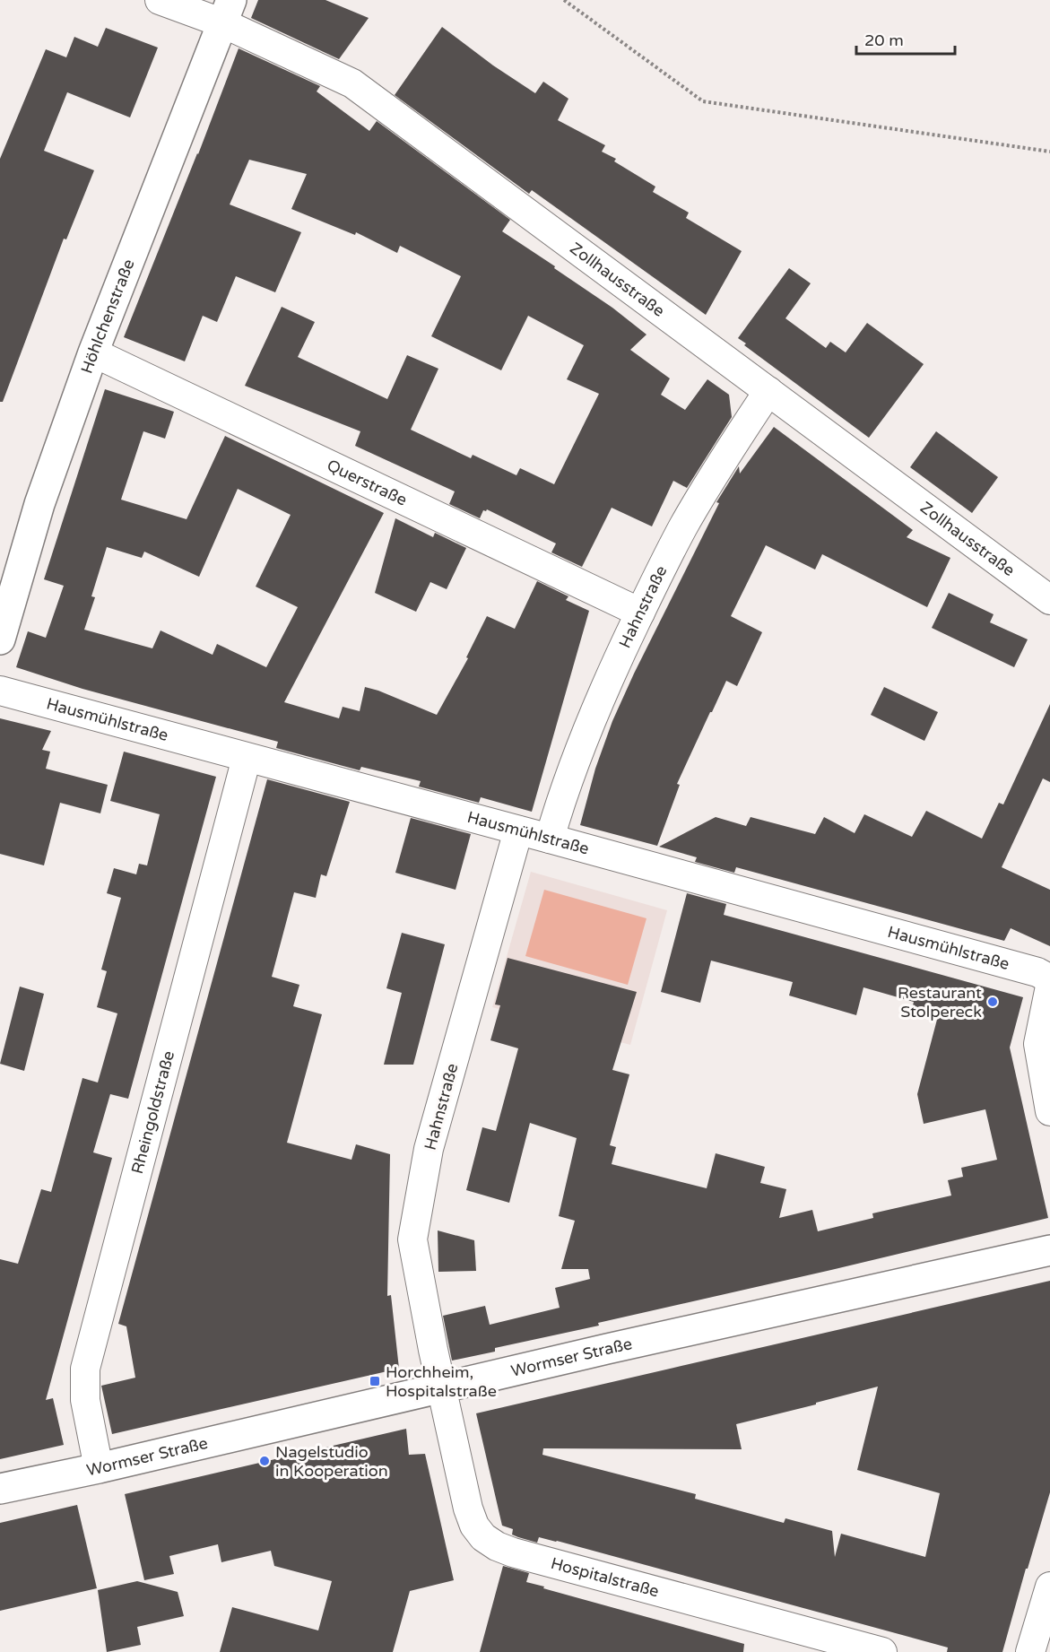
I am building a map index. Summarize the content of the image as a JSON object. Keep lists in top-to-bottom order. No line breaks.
{"streets":{"main road":["Höhlchenstraße","Wormser Straße"],"street":["Zollhausstraße","Querstraße","Hahnstraße","Hausmühlstraße","Rheingoldstraße","Hospitalstraße"]},"crossings":[["Zollhausstraße","Höhlchenstraße"],["Zollhausstraße","Hahnstraße"],["Höhlchenstraße","Querstraße"],["Querstraße","Hahnstraße"],["Hahnstraße","Hausmühlstraße"],["Hahnstraße","Wormser Straße"],["Hahnstraße","Hospitalstraße"],["Hausmühlstraße","Rheingoldstraße"],["Rheingoldstraße","Wormser Straße"],["Wormser Straße","Hospitalstraße"]],"places":{"other":["Restaurant Stolpereck","Nagelstudio in Kooperation"],"transit":["Horchheim, Hospitalstraße"]},"scale_bar":"20 m"}
